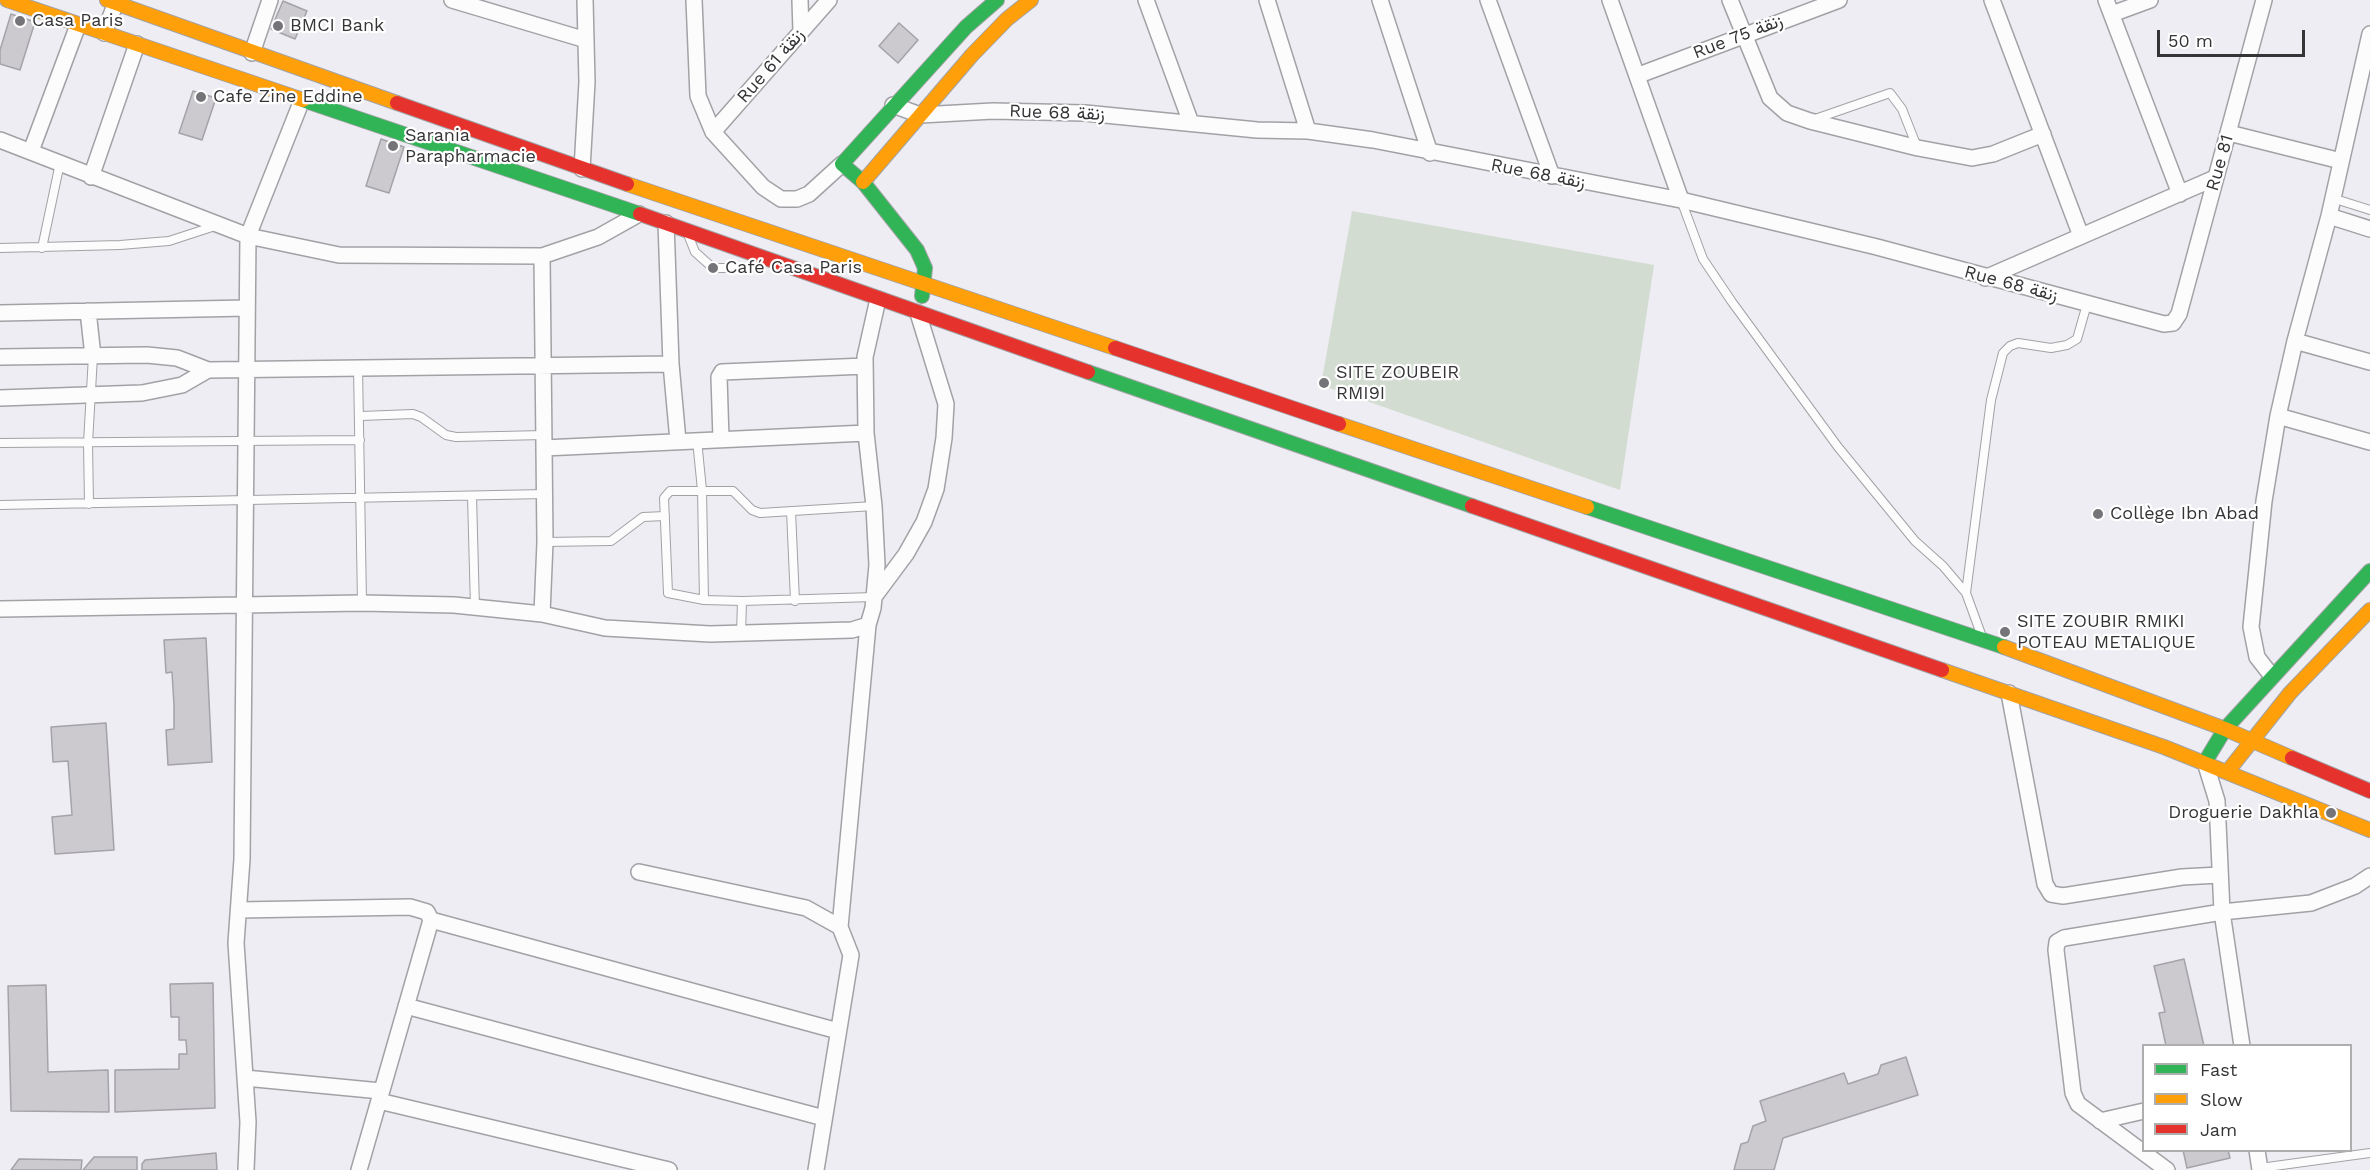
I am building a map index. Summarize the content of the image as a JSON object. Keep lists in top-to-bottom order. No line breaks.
{"streets":{"street":["Rue 75 زنقة","Rue 61 زنقة","Rue 68 زنقة","Rue 81"]},"crossings":[["Rue 68 زنقة","Rue 81"]],"places":["Casa Paris","BMCI Bank","Cafe Zine Eddine","Sarania Parapharmacie","Café Casa Paris","SITE ZOUBEIR RMI9I","Collège Ibn Abad","SITE ZOUBIR RMIKI POTEAU METALIQUE","Droguerie Dakhla"],"legend":["Fast","Slow","Jam"],"scale_bar":"50 m"}
